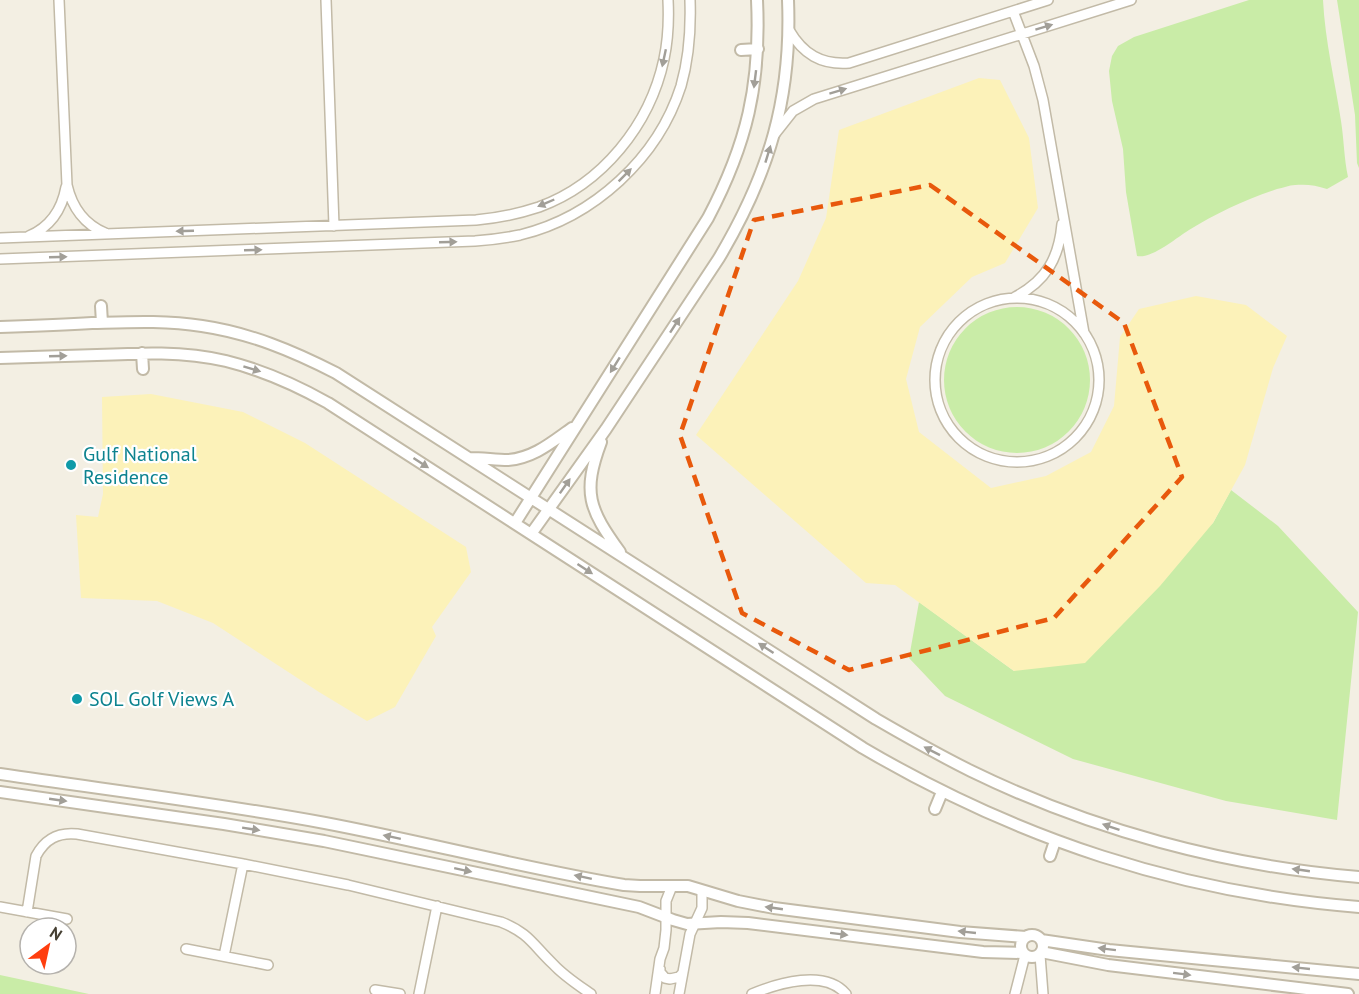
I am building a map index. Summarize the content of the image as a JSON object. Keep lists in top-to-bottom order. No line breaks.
{"places":["Gulf National Residence","SOL Golf Views A"],"north":"top right"}
